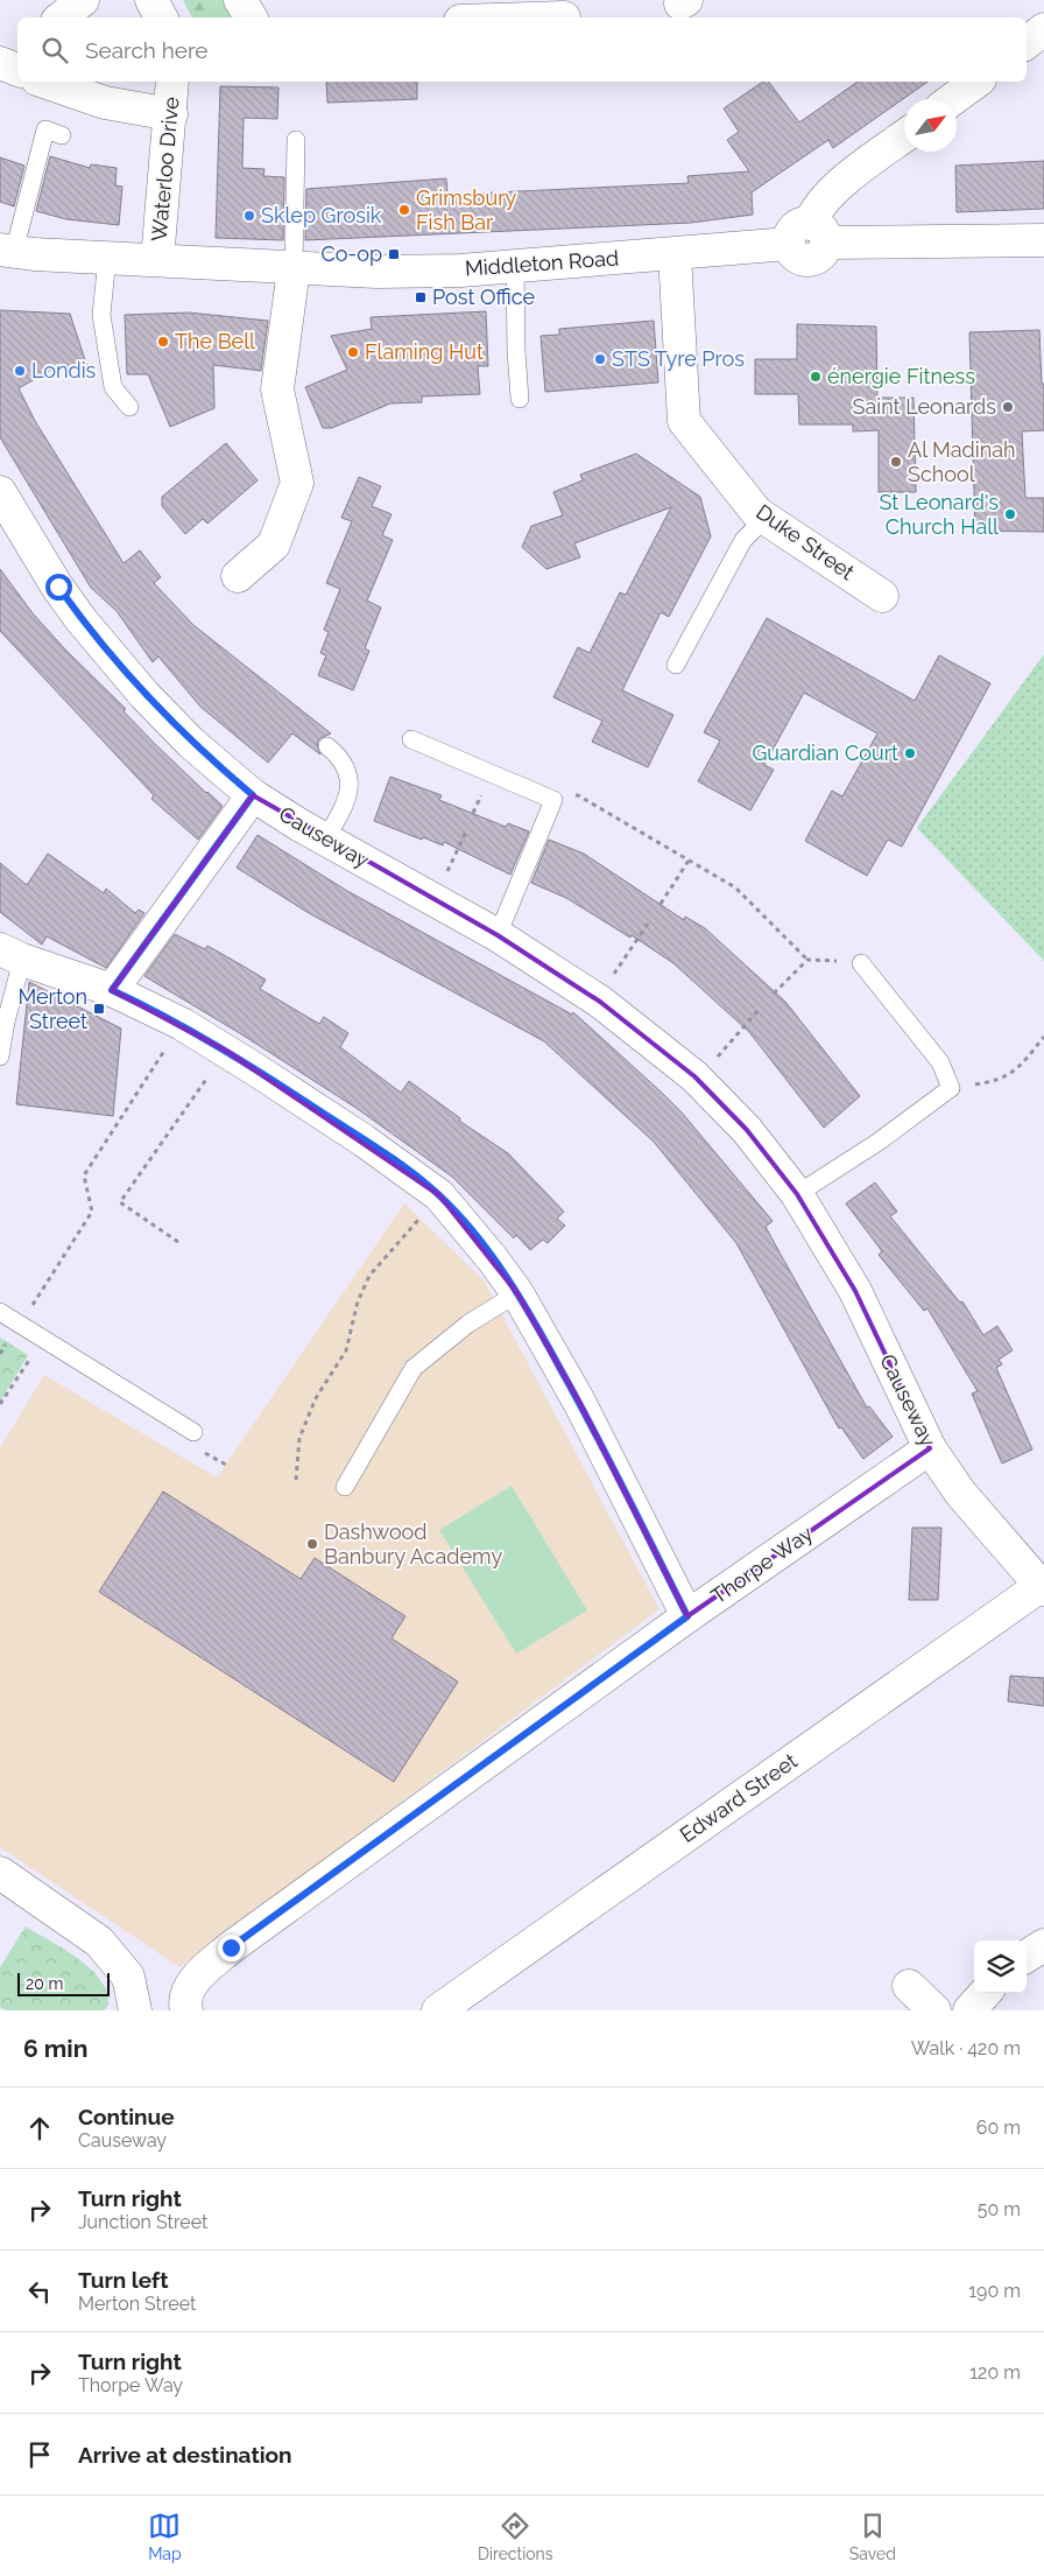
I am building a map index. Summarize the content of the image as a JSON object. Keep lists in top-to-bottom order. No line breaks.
{"streets":{"street":["Waterloo Drive","Middleton Road","Duke Street","Causeway","Thorpe Way","Edward Street"]},"crossings":[["Waterloo Drive","Middleton Road"],["Middleton Road","Duke Street"],["Causeway","Thorpe Way"],["Causeway","Edward Street"]],"places":{"other":["Grimsbury Fish Bar","Sklep Grosik","The Bell","Flaming Hut","STS Tyre Pros","Londis","énergie Fitness","Saint Leonards","Al Madinah School","St Leonard's Church Hall","Guardian Court","Dashwood Banbury Academy"],"transit":["Co-op","Post Office","Merton Street"]},"scale_bar":"20 m","north":"top right","page":{"search":"Search here","scale":"20 m","heading":["6 min","Walk · 420 m"],"list":[["Continue","Causeway","60 m"],["Turn right","Junction Street","50 m"],["Turn left","Merton Street","190 m"],["Turn right","Thorpe Way","120 m"],"Arrive at destination"],"nav":["Map","Directions","Saved"]}}
